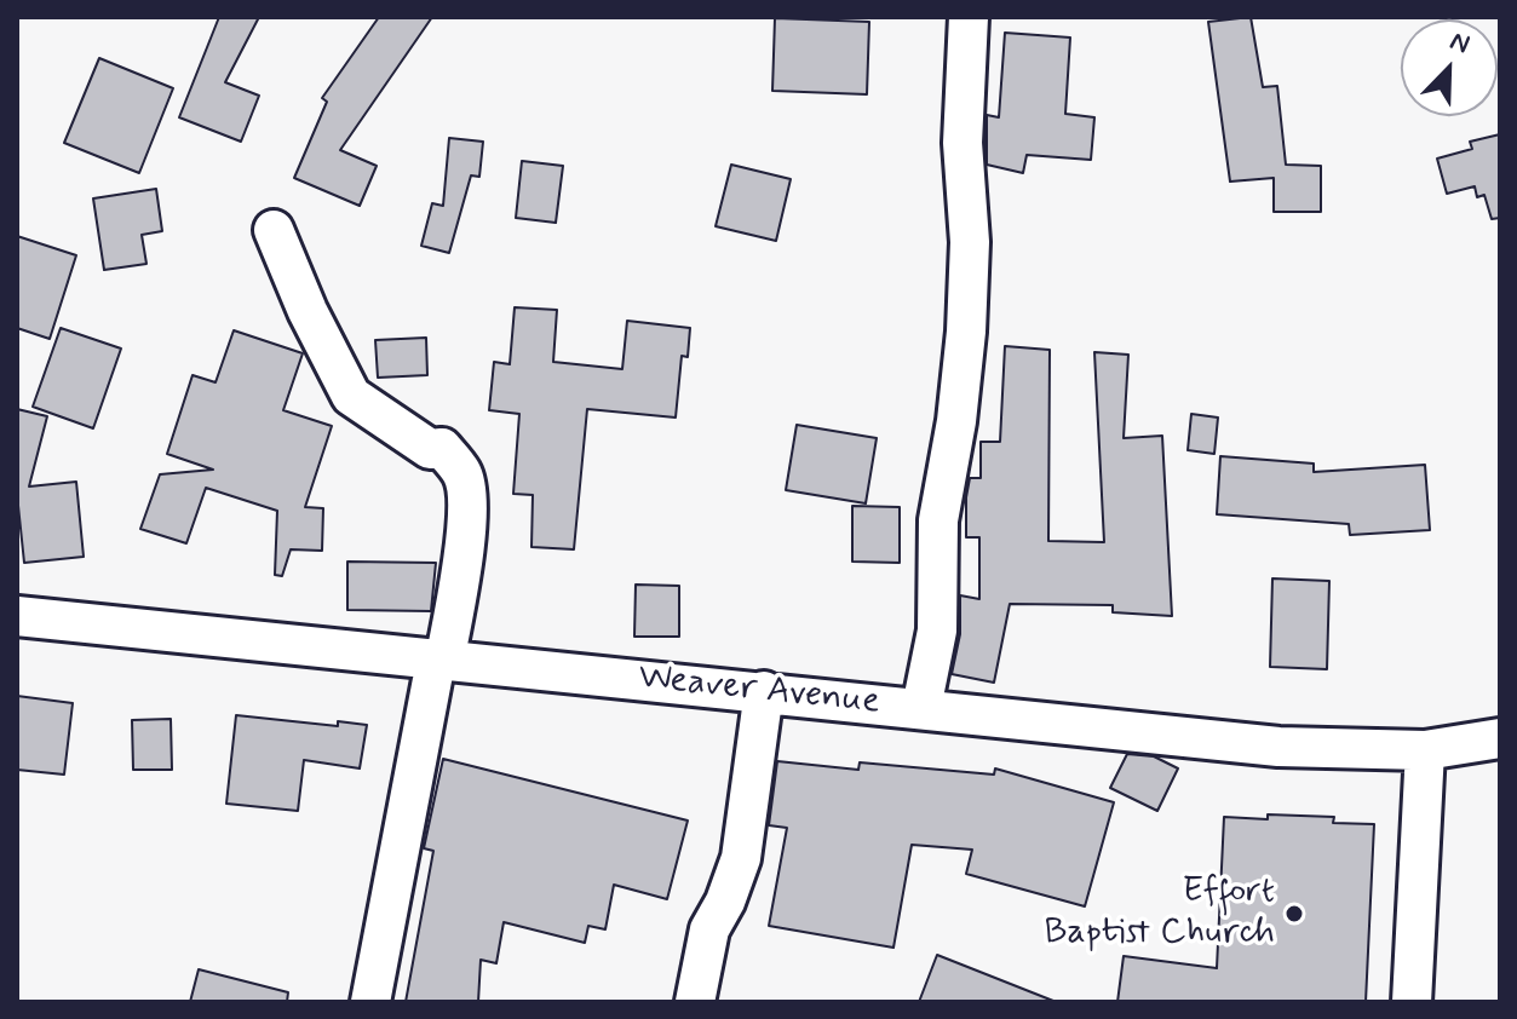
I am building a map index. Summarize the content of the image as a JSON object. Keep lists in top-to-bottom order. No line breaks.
{"streets":{"street":["Weaver Avenue"]},"places":["Effort Baptist Church"],"north":"top right"}
